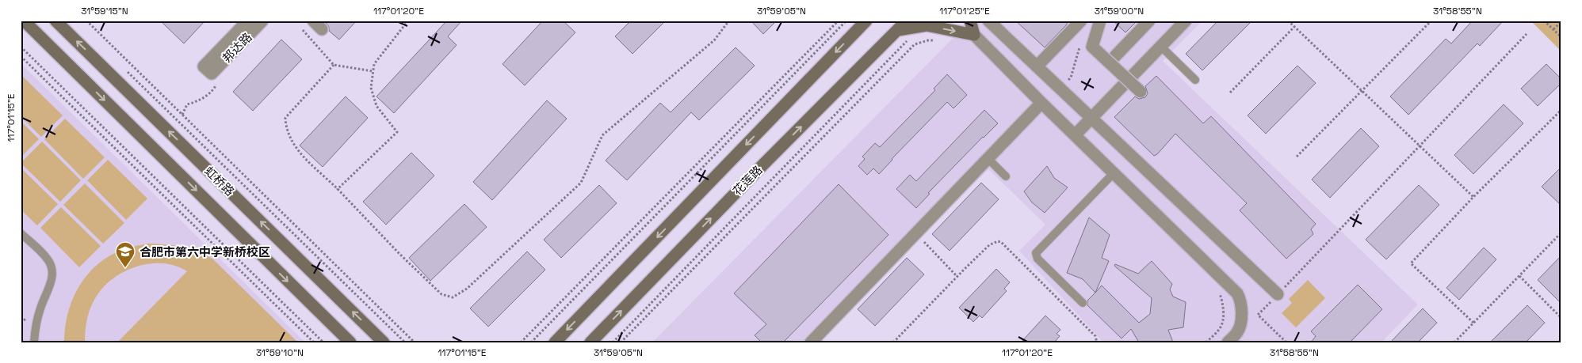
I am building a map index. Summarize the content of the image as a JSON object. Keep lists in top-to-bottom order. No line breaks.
{"streets":{"main road":["花莲路","虹桥路"],"street":["邦达路"]},"places":{"school or university":["合肥市第六中学新桥校区"]},"coordinates":["31°59'15\"N","117°01'20\"E","31°59'05\"N","117°01'25\"E","31°59'00\"N","31°58'55\"N","117°01'15\"E","31°59'10\"N"]}
